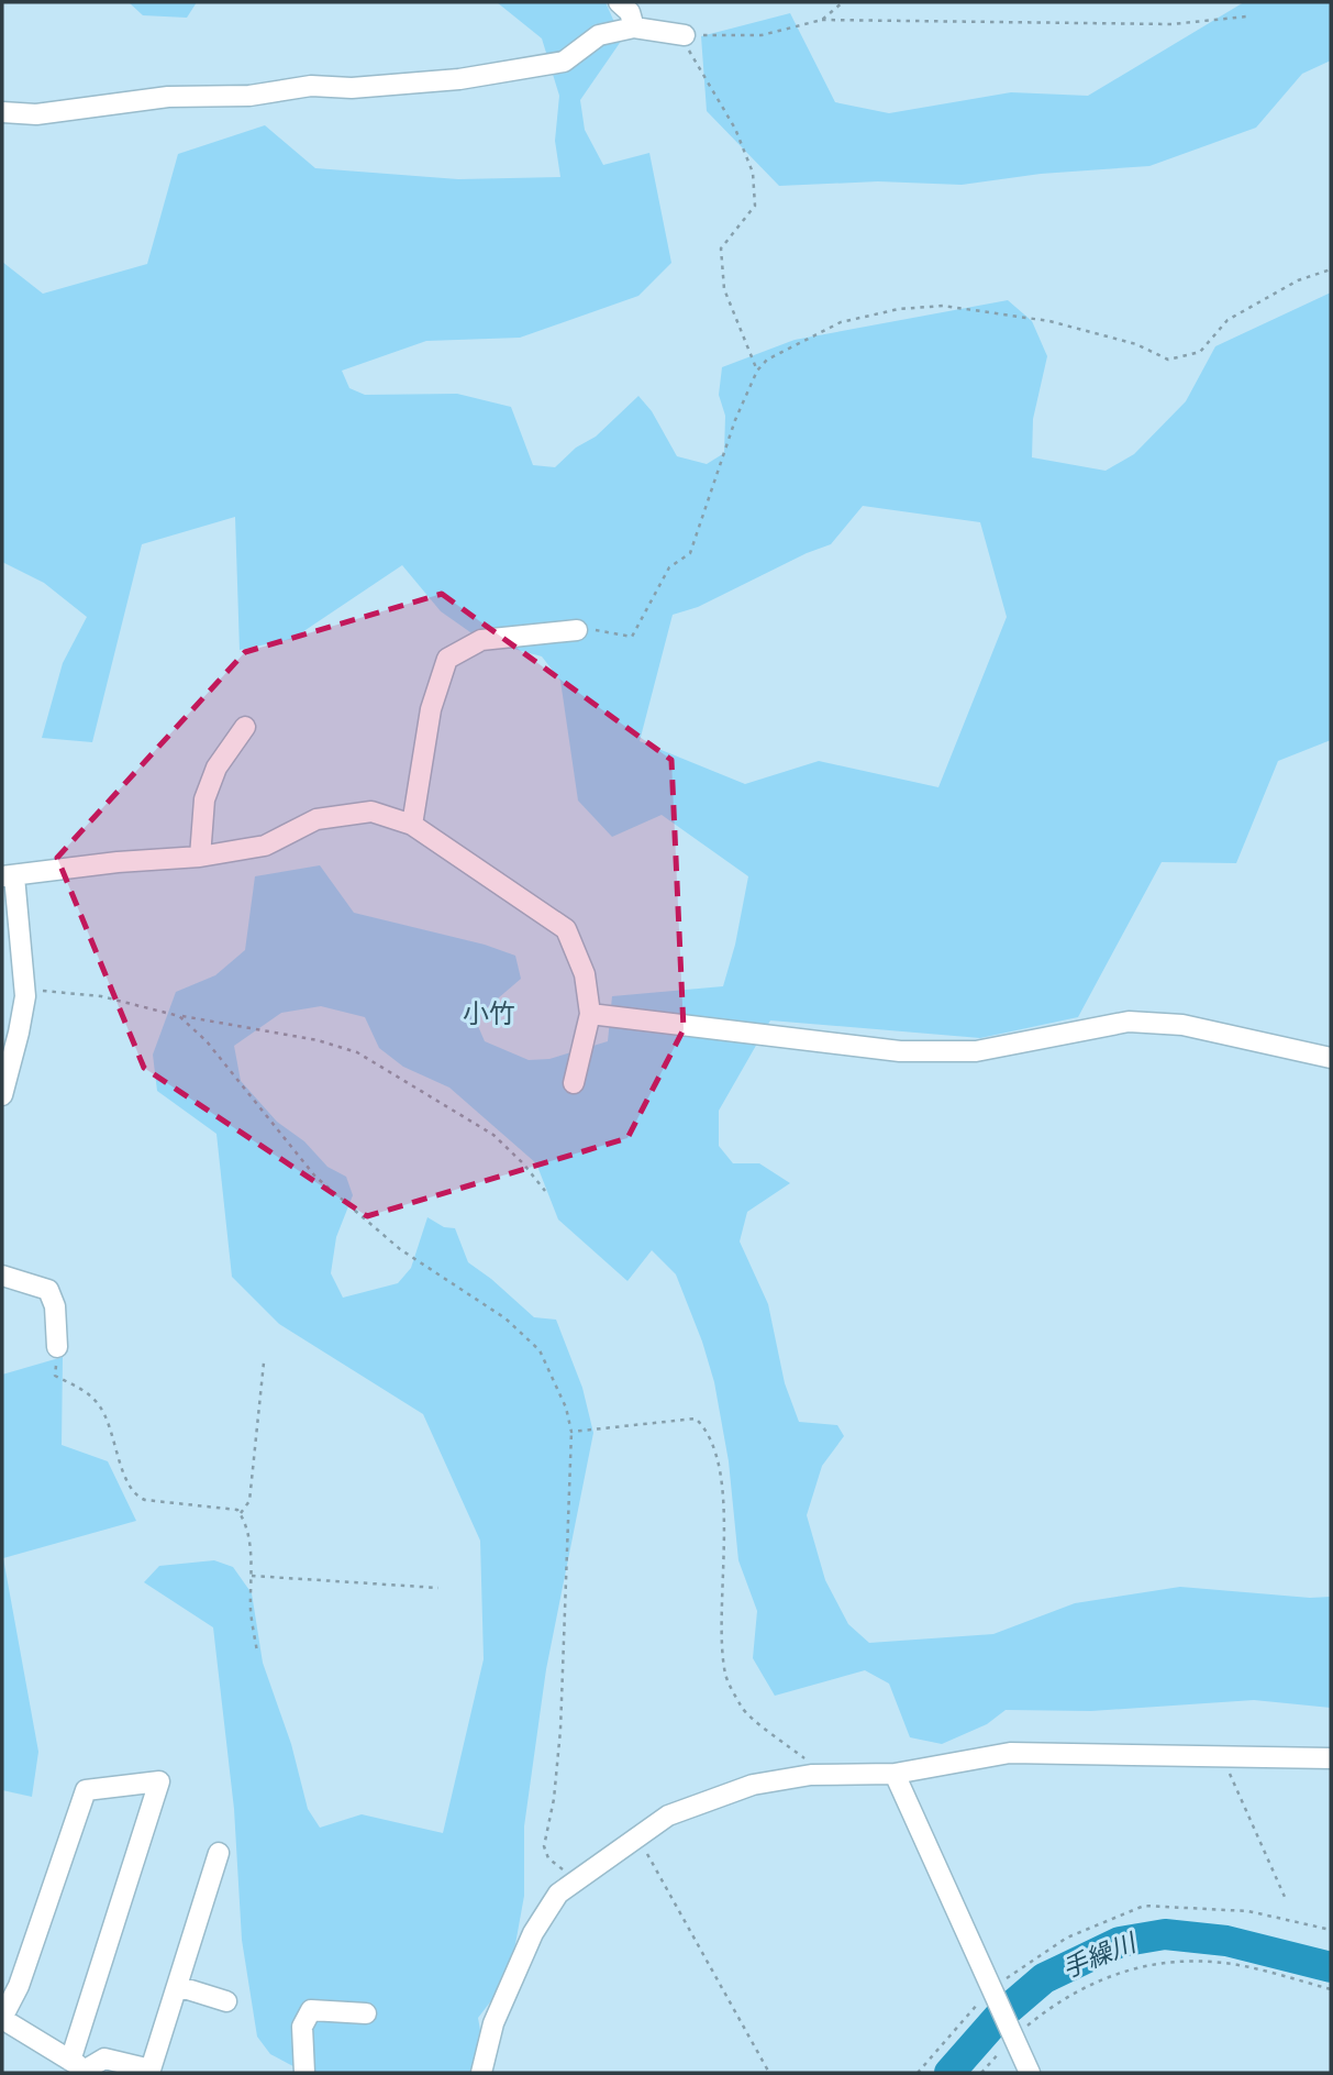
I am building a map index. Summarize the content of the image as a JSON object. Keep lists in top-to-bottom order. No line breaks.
{"districts":["小竹"],"water":["手繰川"]}
